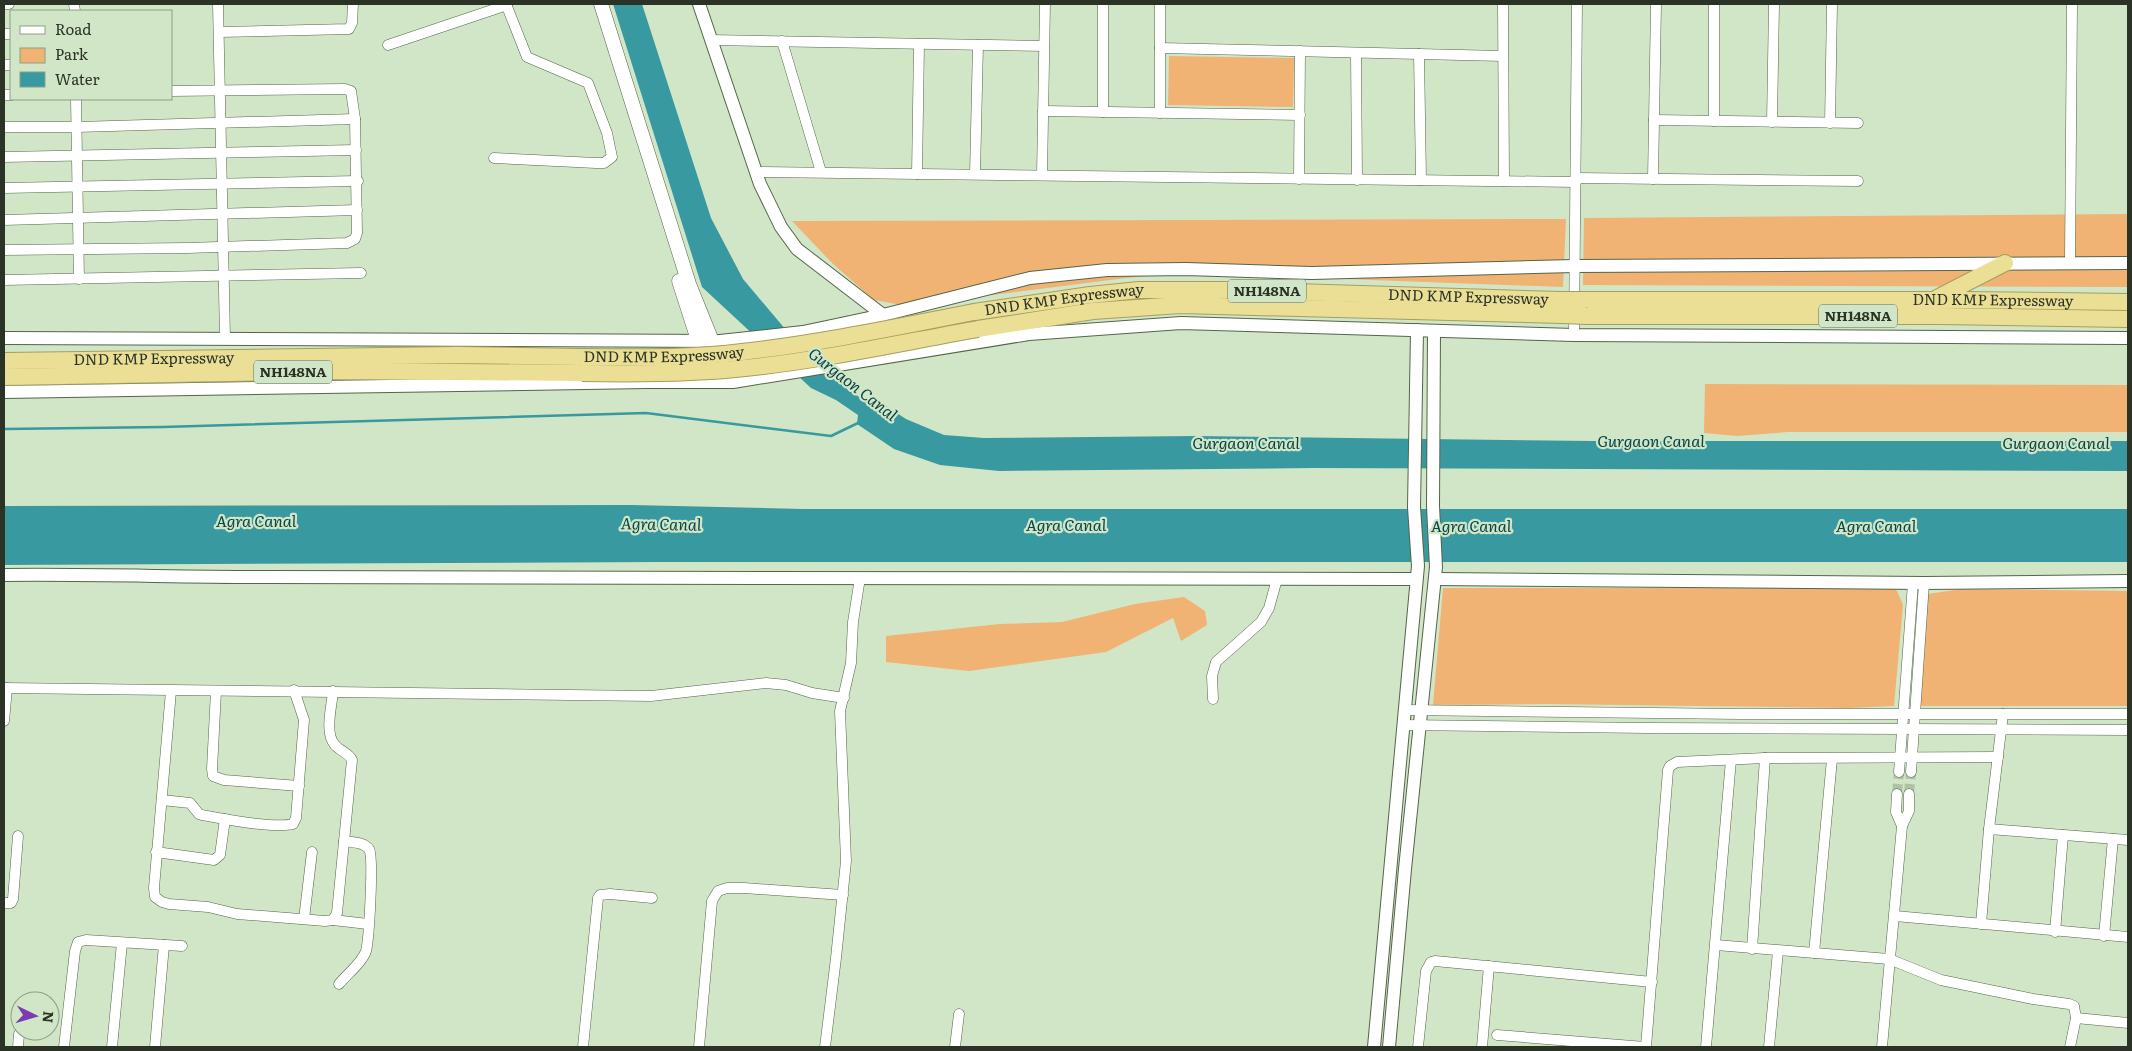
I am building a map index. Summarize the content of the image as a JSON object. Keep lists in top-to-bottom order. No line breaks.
{"streets":{"highway":["NH148NA","DND KMP Expressway"]},"water":["Gurgaon Canal","Agra Canal"],"legend":["Road","Park","Water"],"north":"right"}
